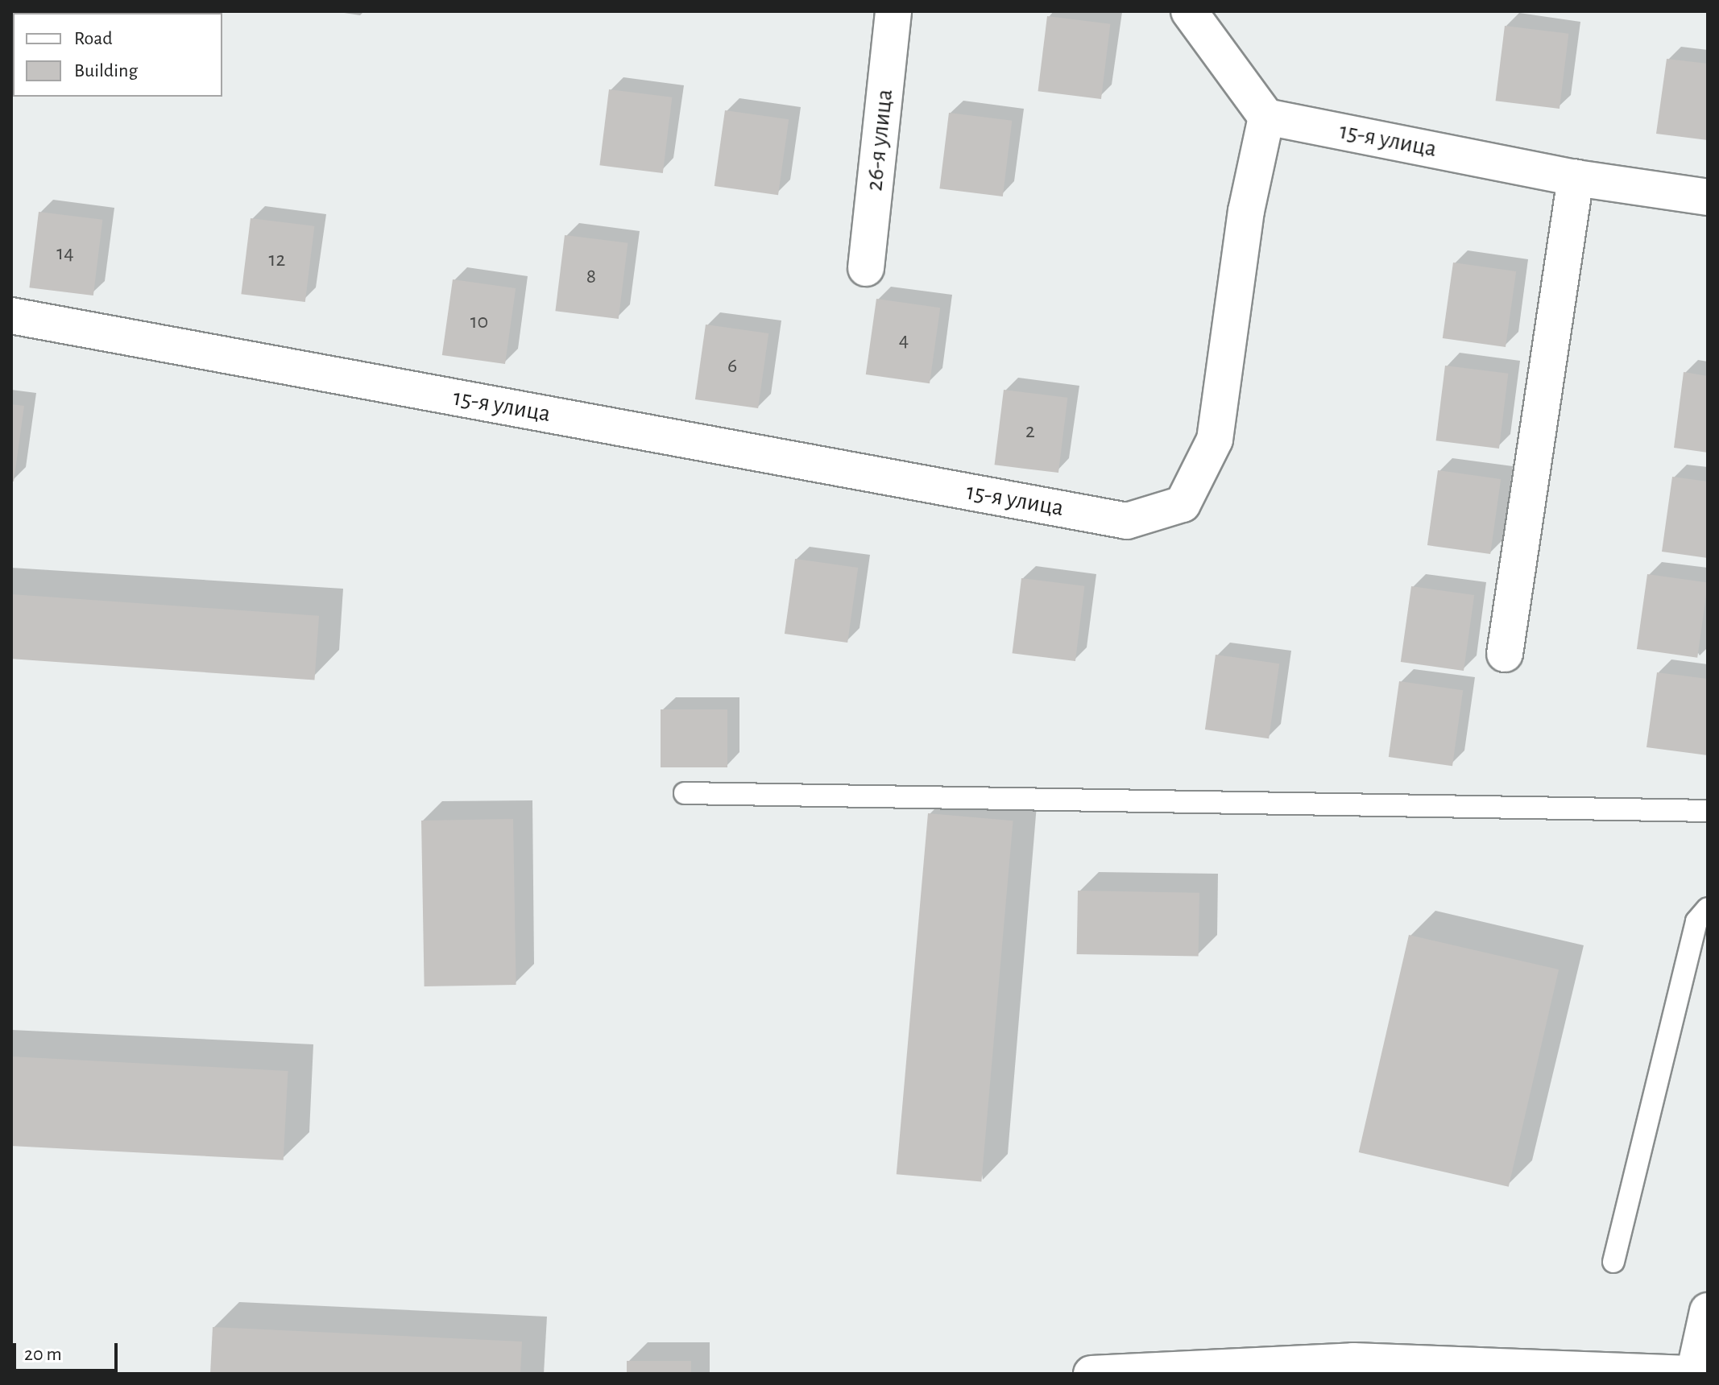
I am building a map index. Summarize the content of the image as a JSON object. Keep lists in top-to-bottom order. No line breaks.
{"streets":{"street":["26-я улица","15-я улица"]},"house_numbers":["14","12","8","10","4","6","2"],"legend":["Road","Building"],"scale_bar":"20 m"}
